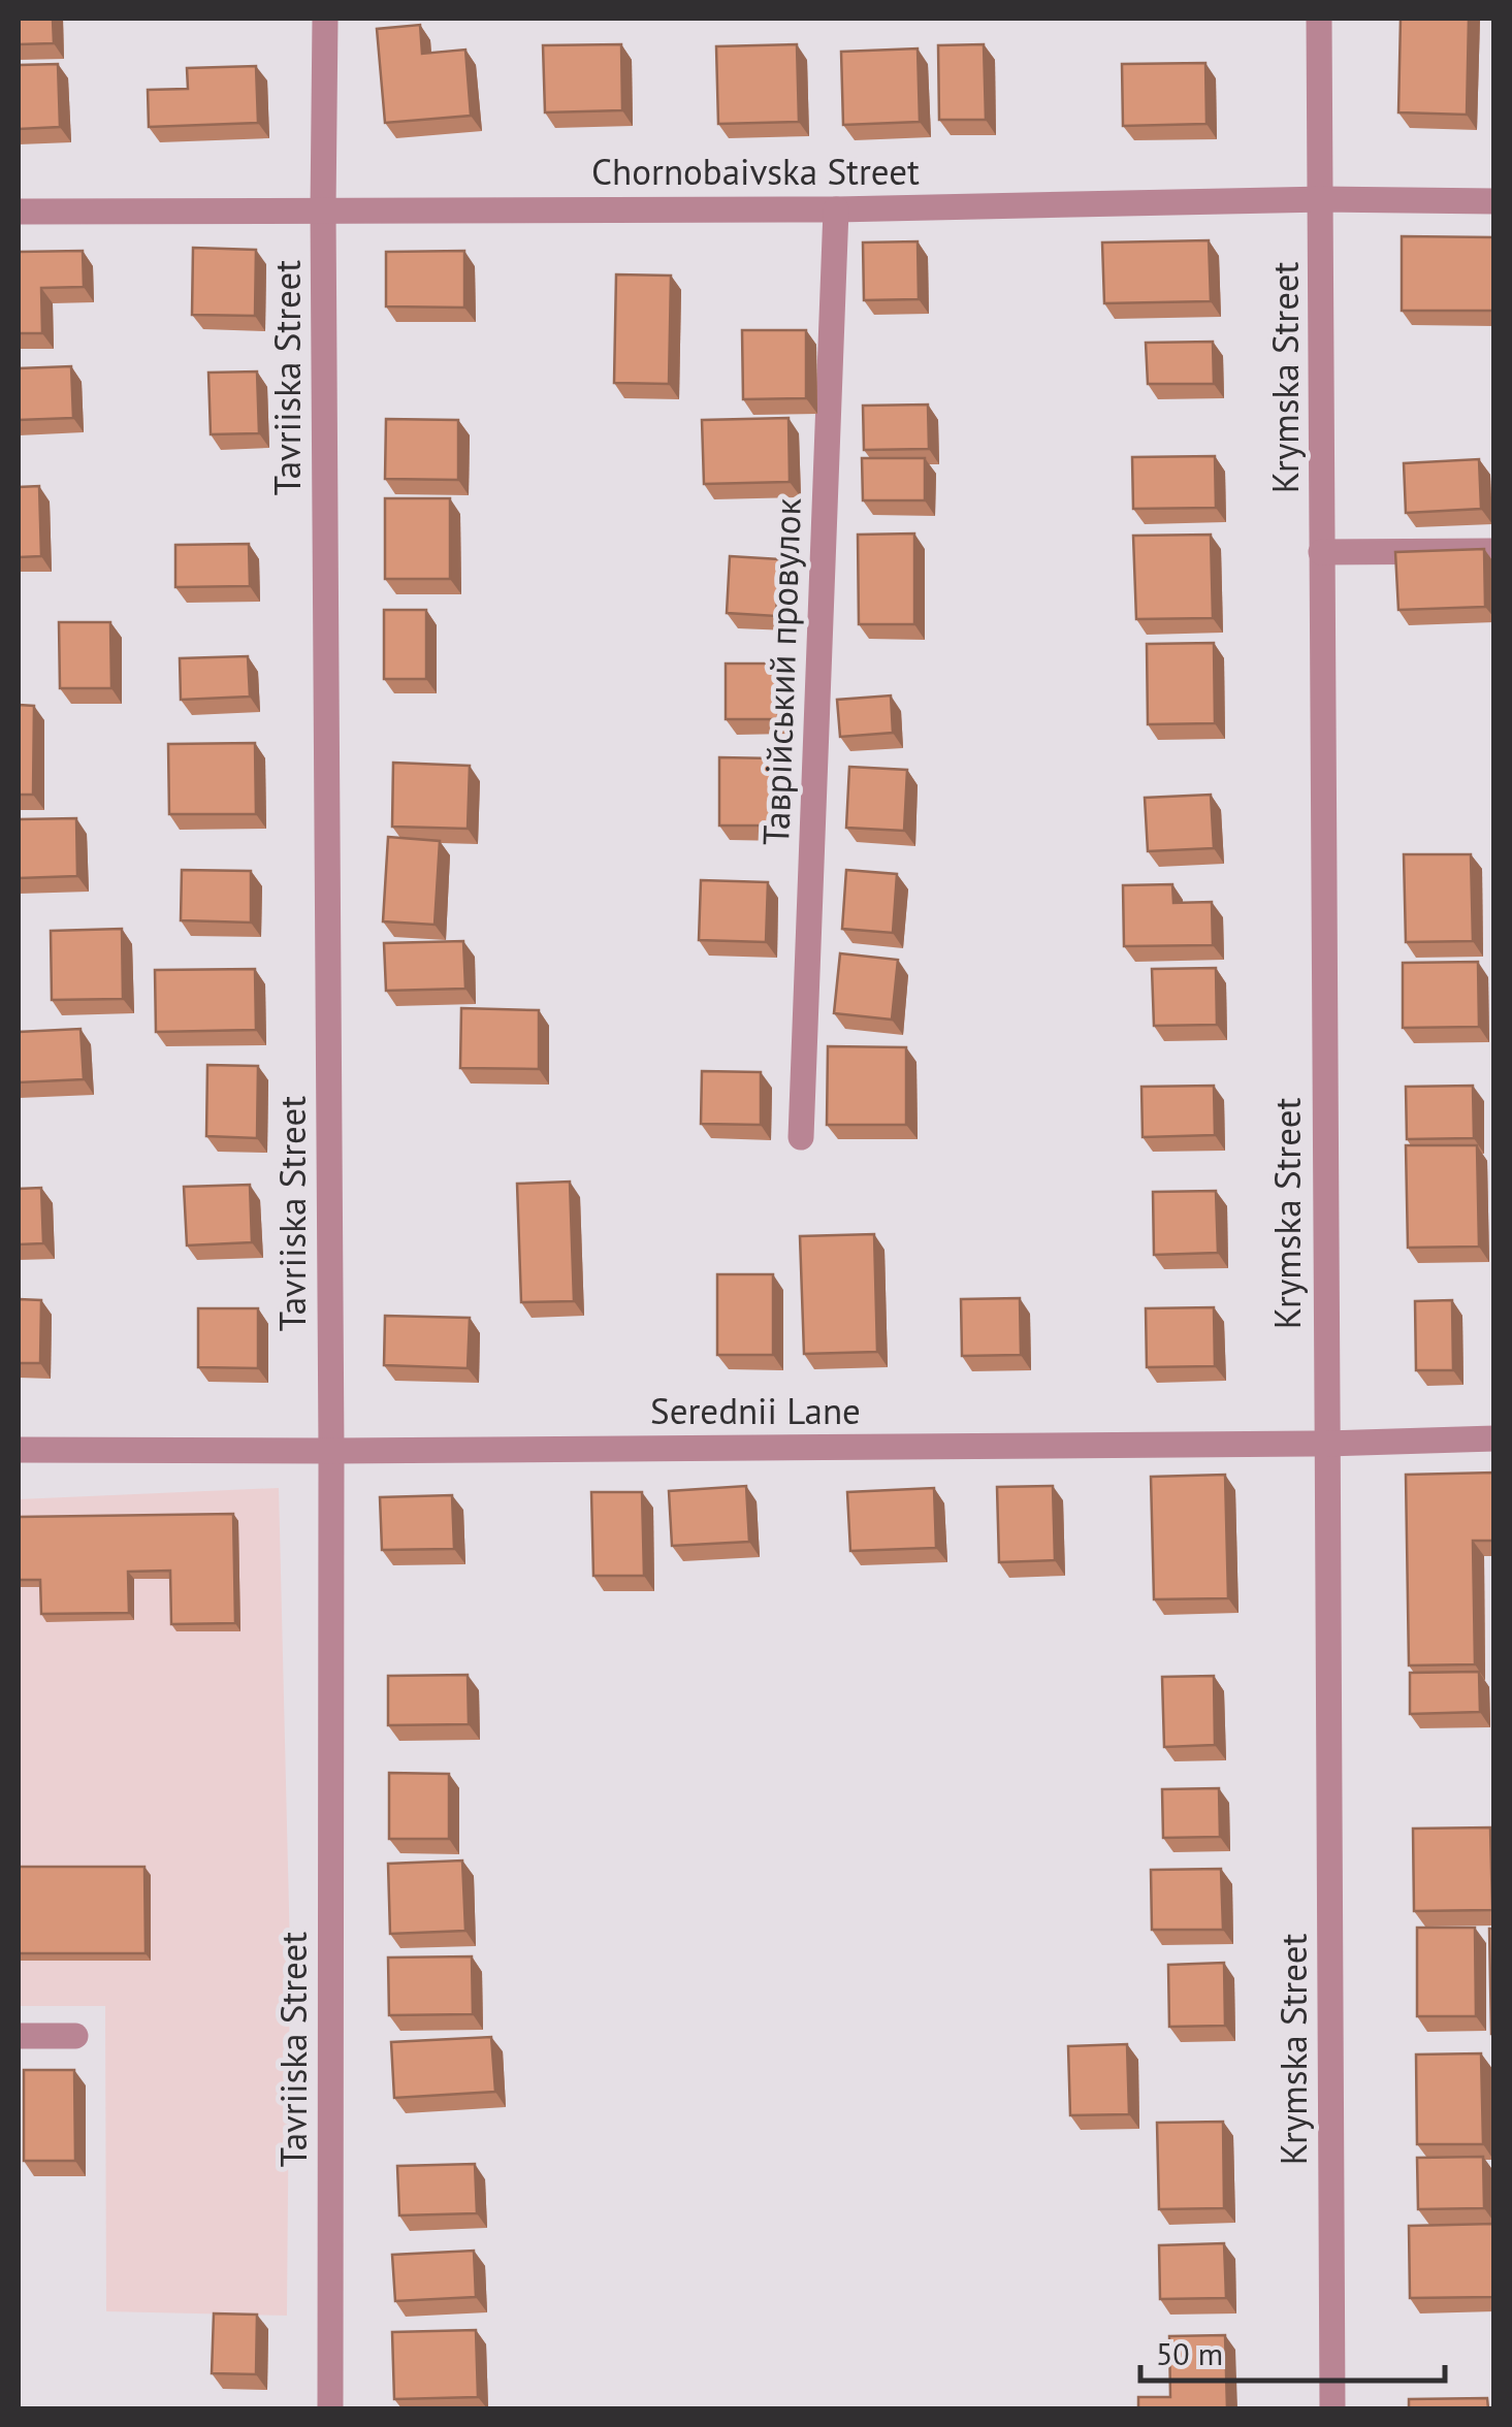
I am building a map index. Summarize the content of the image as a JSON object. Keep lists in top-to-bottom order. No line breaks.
{"streets":{"street":["Chornobaivska Street","Tavriiska Street","Krymska Street","Таврійський провулок","Serednii Lane"]},"crossings":[["Chornobaivska Street","Tavriiska Street"],["Chornobaivska Street","Krymska Street"],["Chornobaivska Street","Таврійський провулок"],["Tavriiska Street","Serednii Lane"],["Krymska Street","Serednii Lane"]],"scale_bar":"50 m"}
